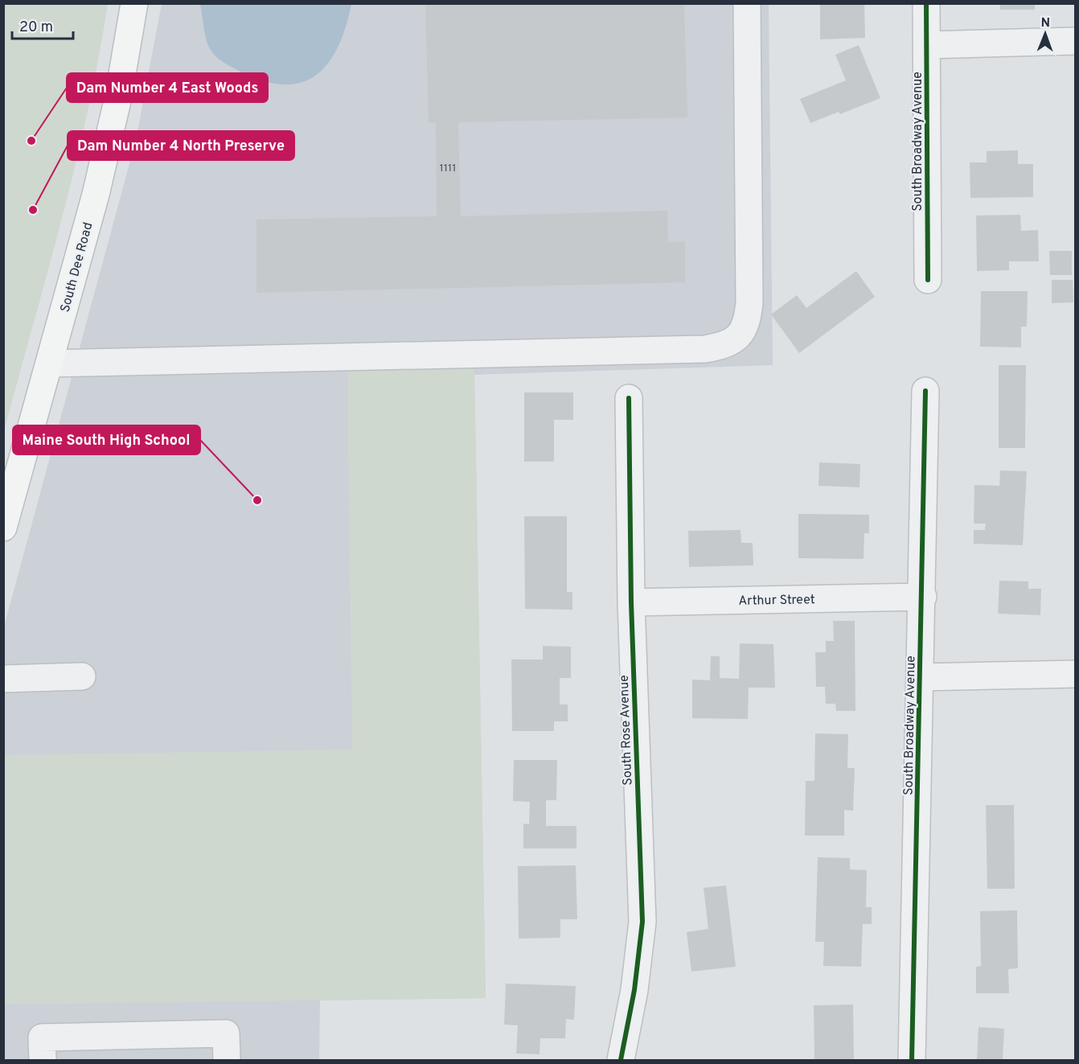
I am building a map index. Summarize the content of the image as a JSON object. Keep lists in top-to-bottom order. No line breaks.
{"streets":{"main road":["South Dee Road"],"street":["South Broadway Avenue","Arthur Street","South Rose Avenue"]},"crossings":[["South Broadway Avenue","Arthur Street"],["Arthur Street","South Rose Avenue"]],"places":["Dam Number 4 East Woods","Dam Number 4 North Preserve","Maine South High School"],"house_numbers":["1111"],"scale_bar":"20 m","north":"top"}
